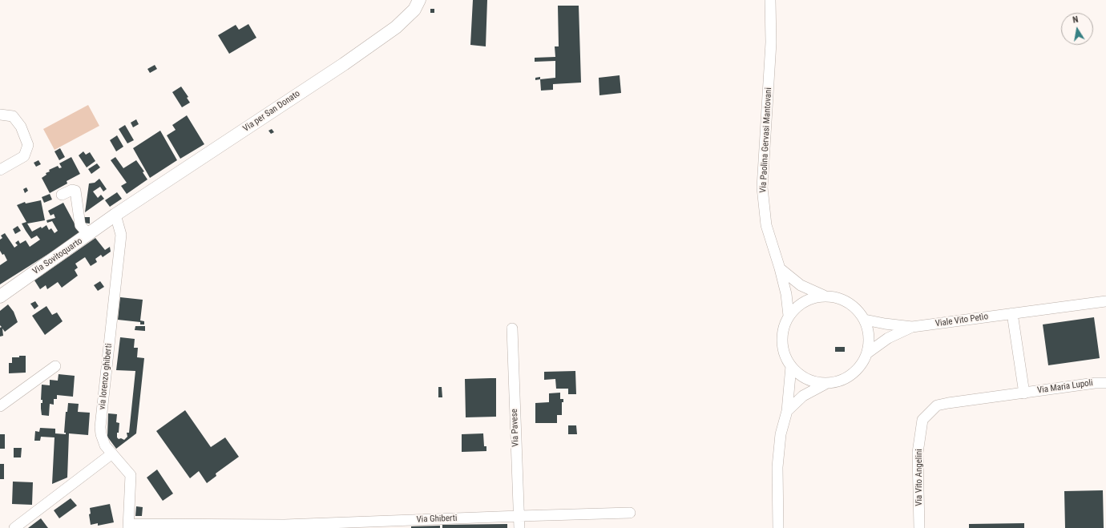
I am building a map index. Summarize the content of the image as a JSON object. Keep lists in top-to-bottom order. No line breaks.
{"streets":{"street":["Via per San Donato","Via Paolina Gervasi Mantovani","Via Sovitoquarto","Viale Vito Petìo","via lorenzo ghiberti","Via Maria Lupoli","Via Pavese","Via Vito Angelini","Via Ghiberti"]},"crossings":[["Via per San Donato","Via Sovitoquarto"],["Via per San Donato","via lorenzo ghiberti"],["Via Sovitoquarto","via lorenzo ghiberti"],["via lorenzo ghiberti","Via Ghiberti"],["Via Maria Lupoli","Via Vito Angelini"],["Via Pavese","Via Ghiberti"]],"north":"top"}
